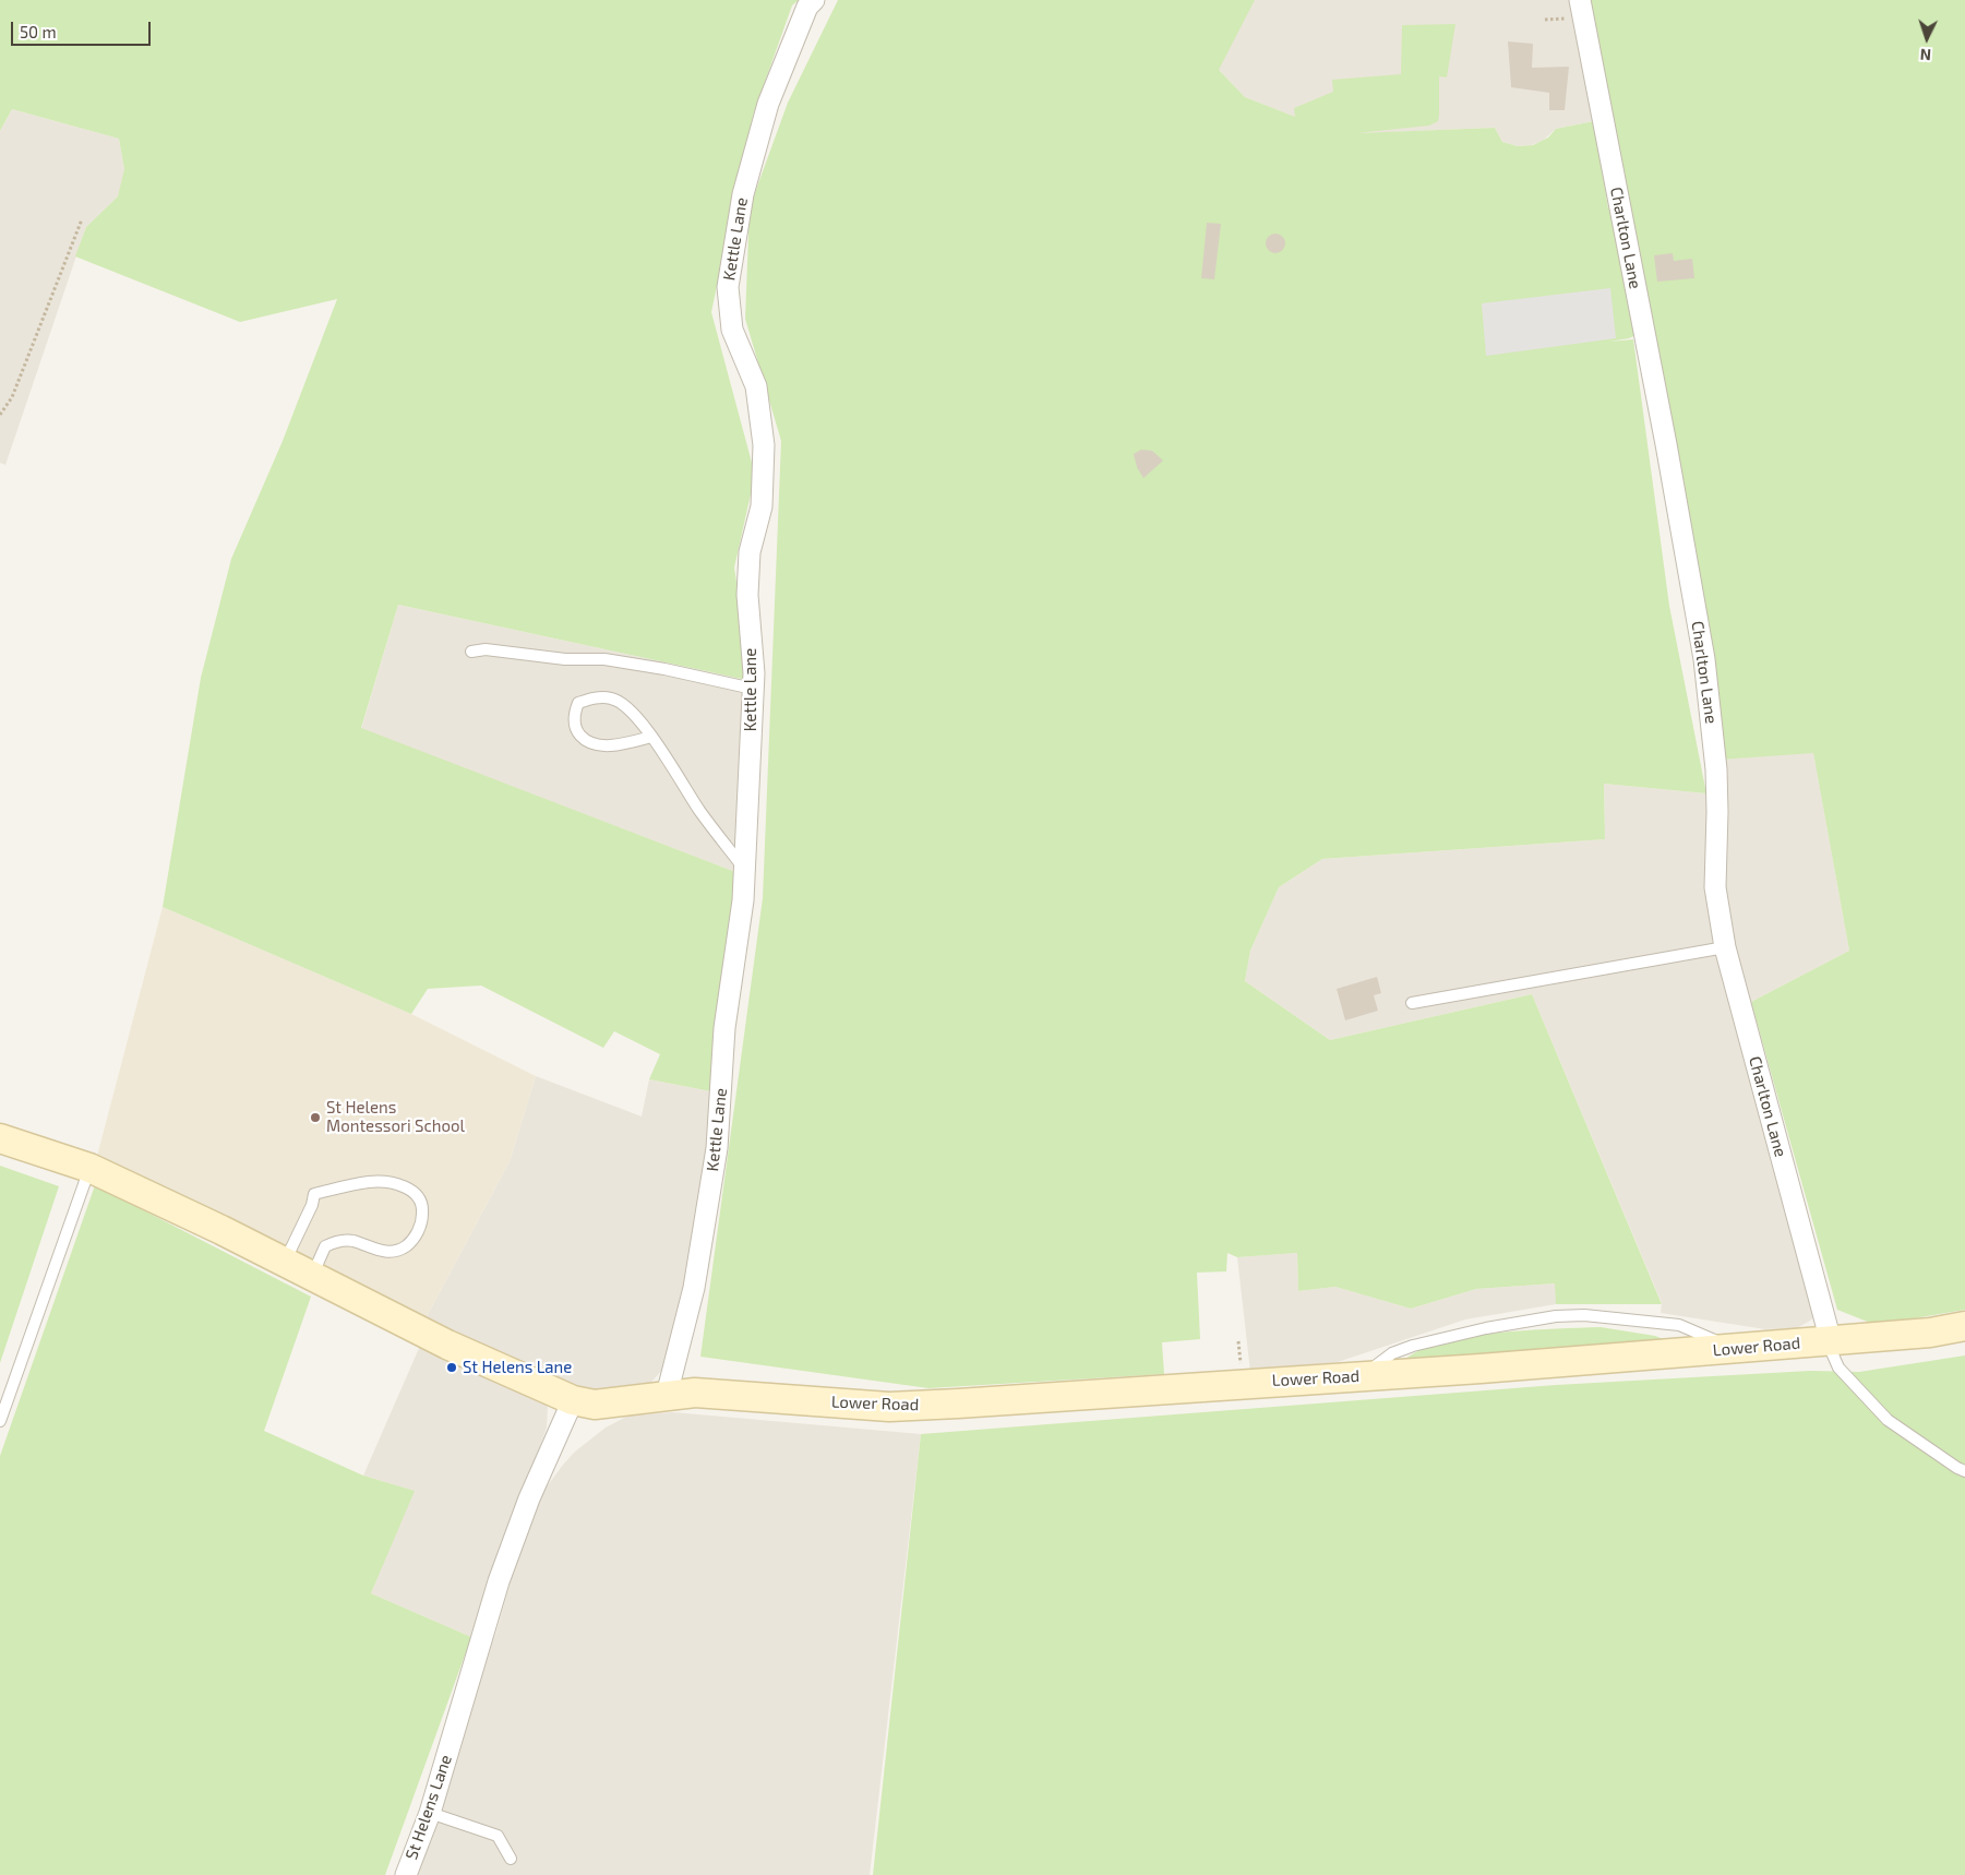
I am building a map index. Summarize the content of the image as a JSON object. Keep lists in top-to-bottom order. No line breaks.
{"streets":{"main road":["Lower Road"],"street":["Charlton Lane","Kettle Lane","St Helens Lane"]},"crossings":[["Charlton Lane","Lower Road"],["Kettle Lane","Lower Road"],["Lower Road","St Helens Lane"]],"places":["St Helens Montessori School","St Helens Lane"],"scale_bar":"50 m","north":"bottom"}
